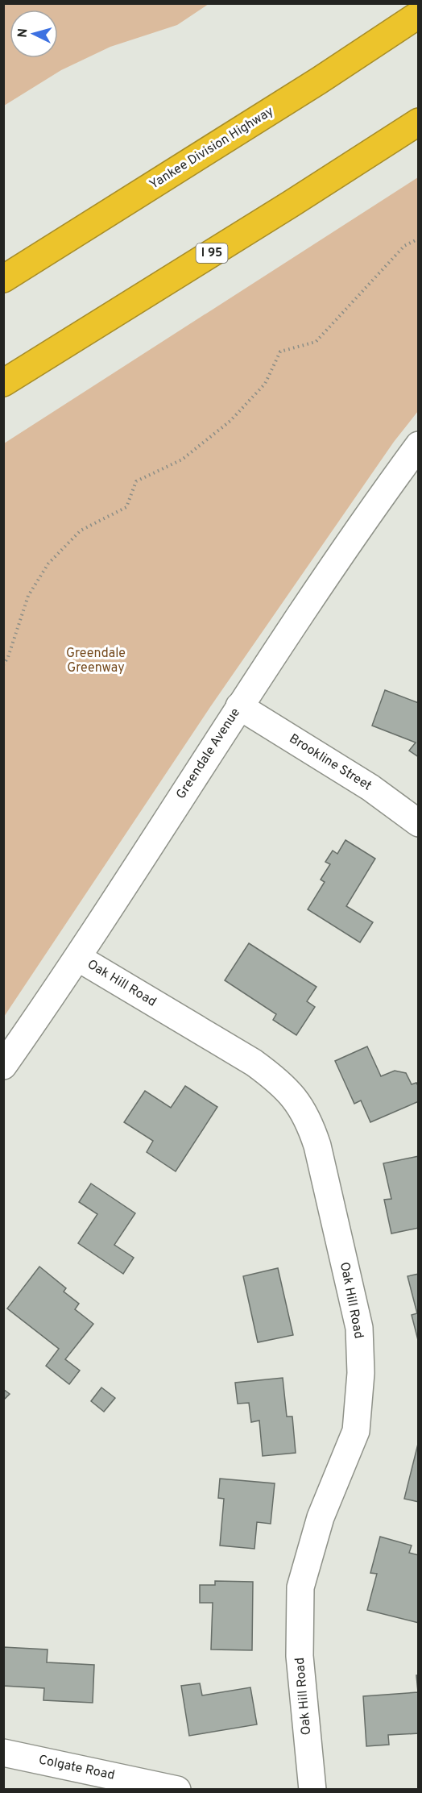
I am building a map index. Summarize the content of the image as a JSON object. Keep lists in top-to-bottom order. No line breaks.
{"streets":{"highway":["Yankee Division Highway","I 95"],"street":["Greendale Avenue","Brookline Street","Oak Hill Road","Colgate Road"]},"crossings":[["Greendale Avenue","Brookline Street"],["Greendale Avenue","Oak Hill Road"]],"parks":["Greendale Greenway"],"north":"left"}
